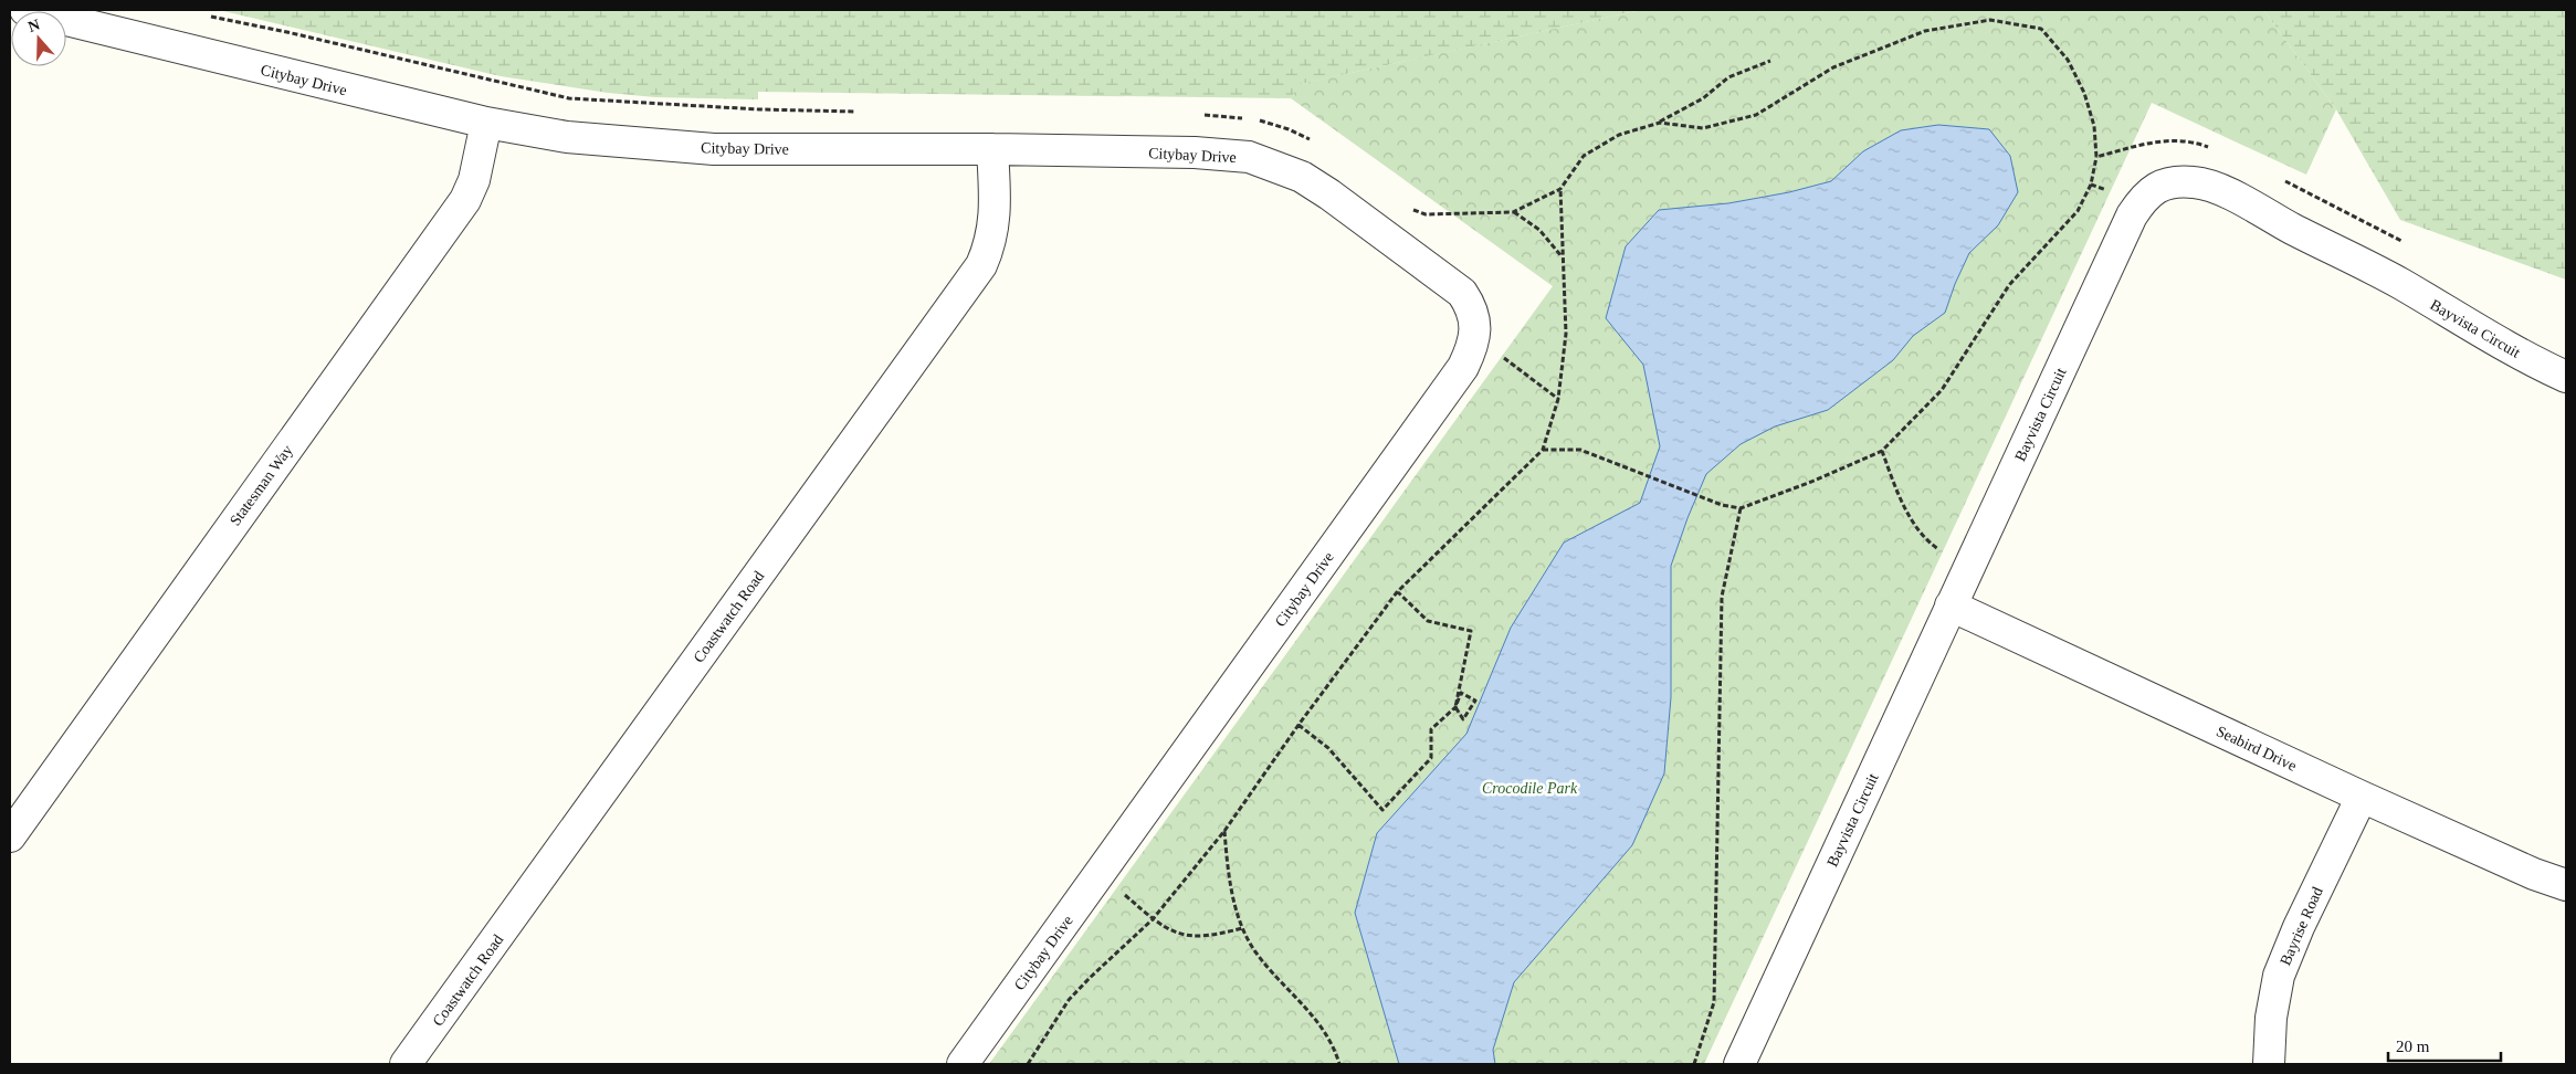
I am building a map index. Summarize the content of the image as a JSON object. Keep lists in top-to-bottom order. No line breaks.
{"streets":{"street":["Citybay Drive","Bayvista Circuit","Statesman Way","Coastwatch Road","Seabird Drive","Bayrise Road"]},"crossings":[["Citybay Drive","Statesman Way"],["Citybay Drive","Coastwatch Road"],["Bayvista Circuit","Seabird Drive"],["Seabird Drive","Bayrise Road"]],"parks":["Crocodile Park"],"scale_bar":"20 m","north":"top"}
